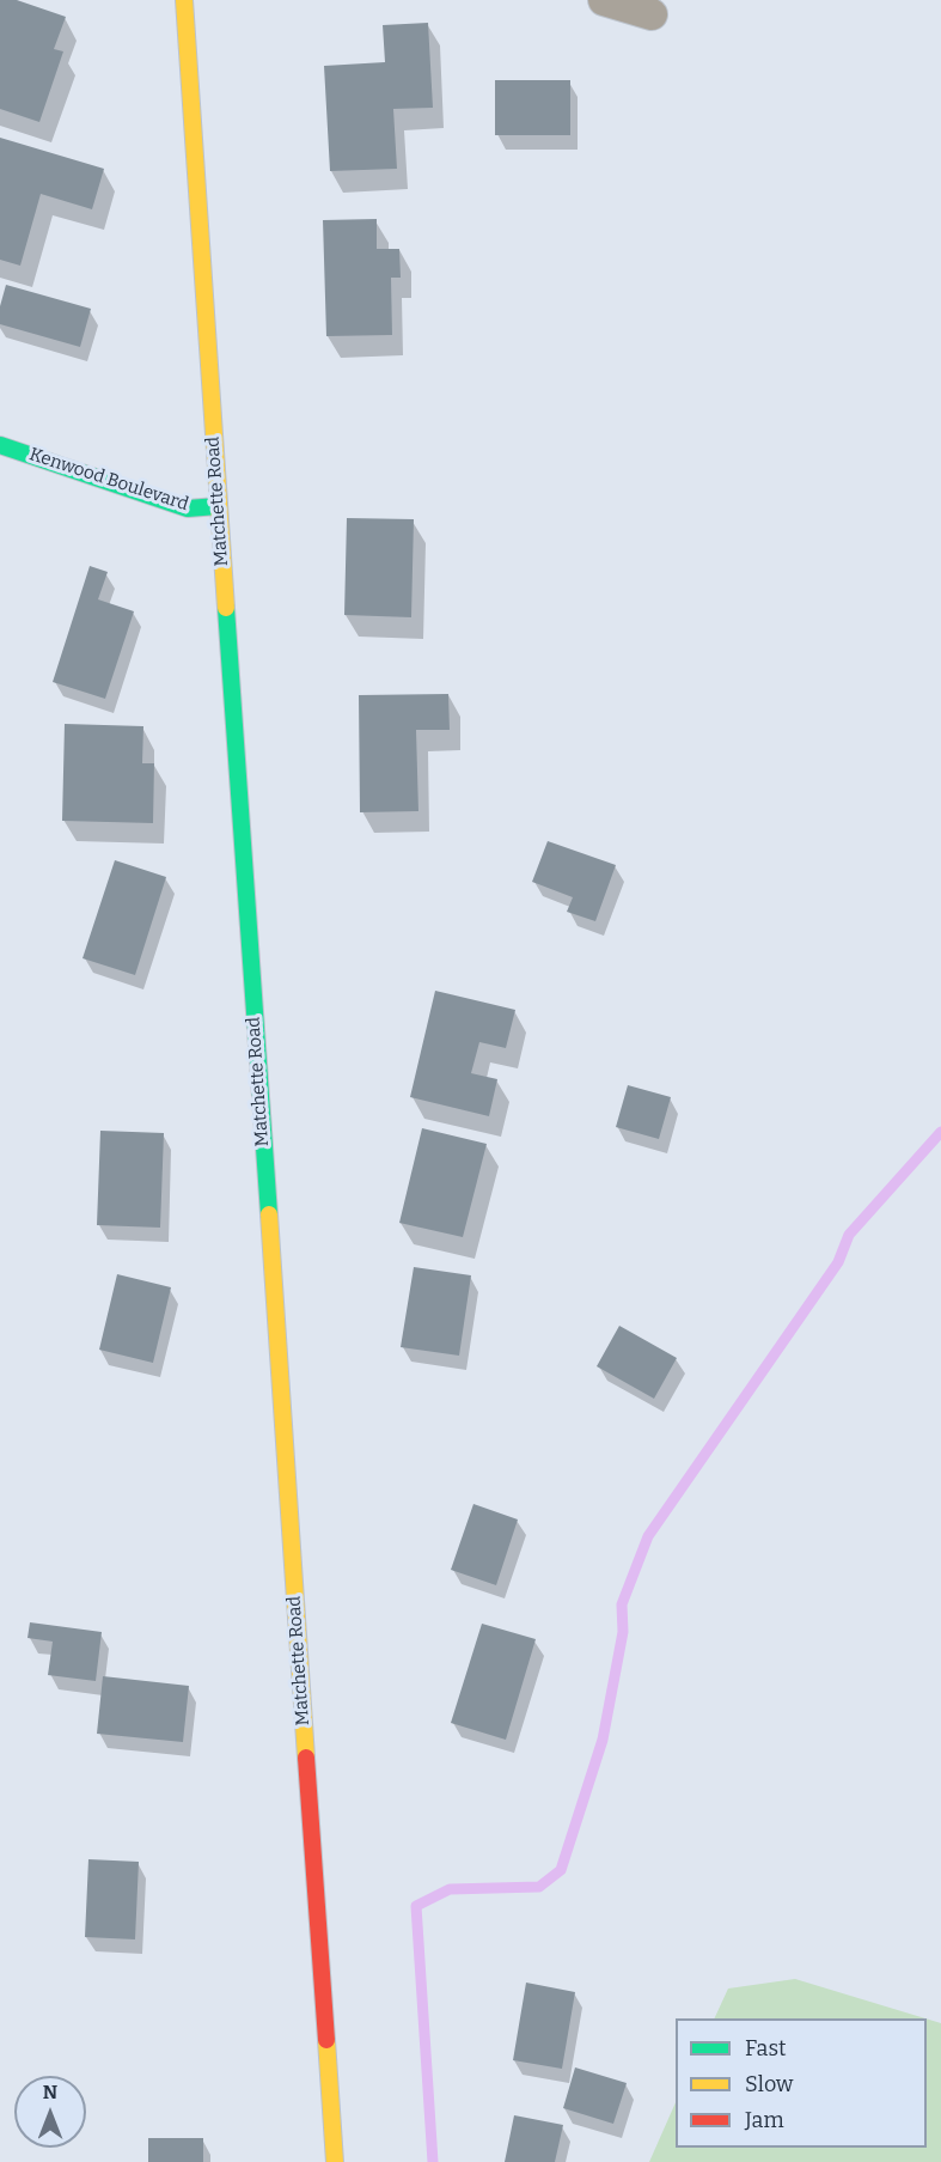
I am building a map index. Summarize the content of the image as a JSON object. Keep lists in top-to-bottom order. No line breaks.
{"streets":{"street":["Kenwood Boulevard","Matchette Road"]},"crossings":[["Kenwood Boulevard","Matchette Road"]],"legend":["Fast","Slow","Jam"],"north":"top"}
